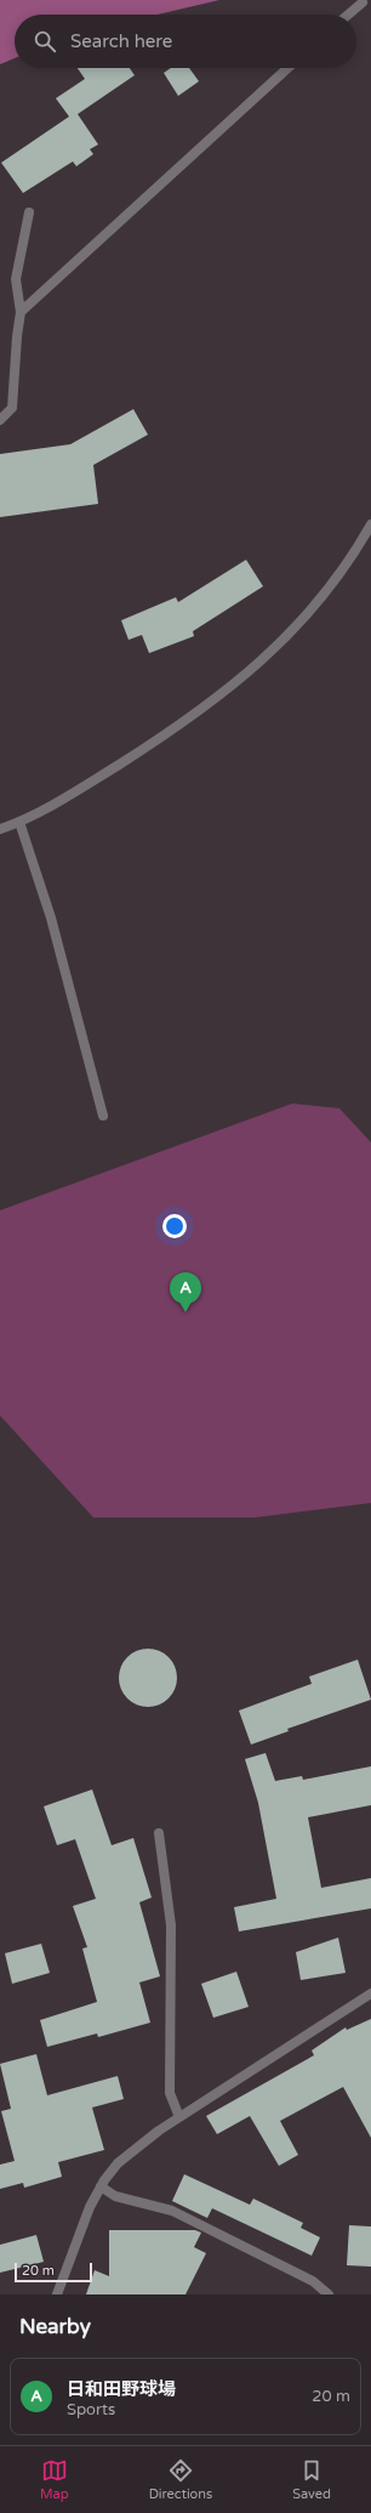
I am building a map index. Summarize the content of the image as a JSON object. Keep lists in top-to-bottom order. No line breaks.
{"scale_bar":"20 m","page":{"search":"Search here","pins":"A","scale":"20 m","heading":"Nearby","list":[{"mark":"A","name":"日和田野球場","note":"Sports","value":"20 m"}],"nav":["Map","Directions","Saved"]}}
